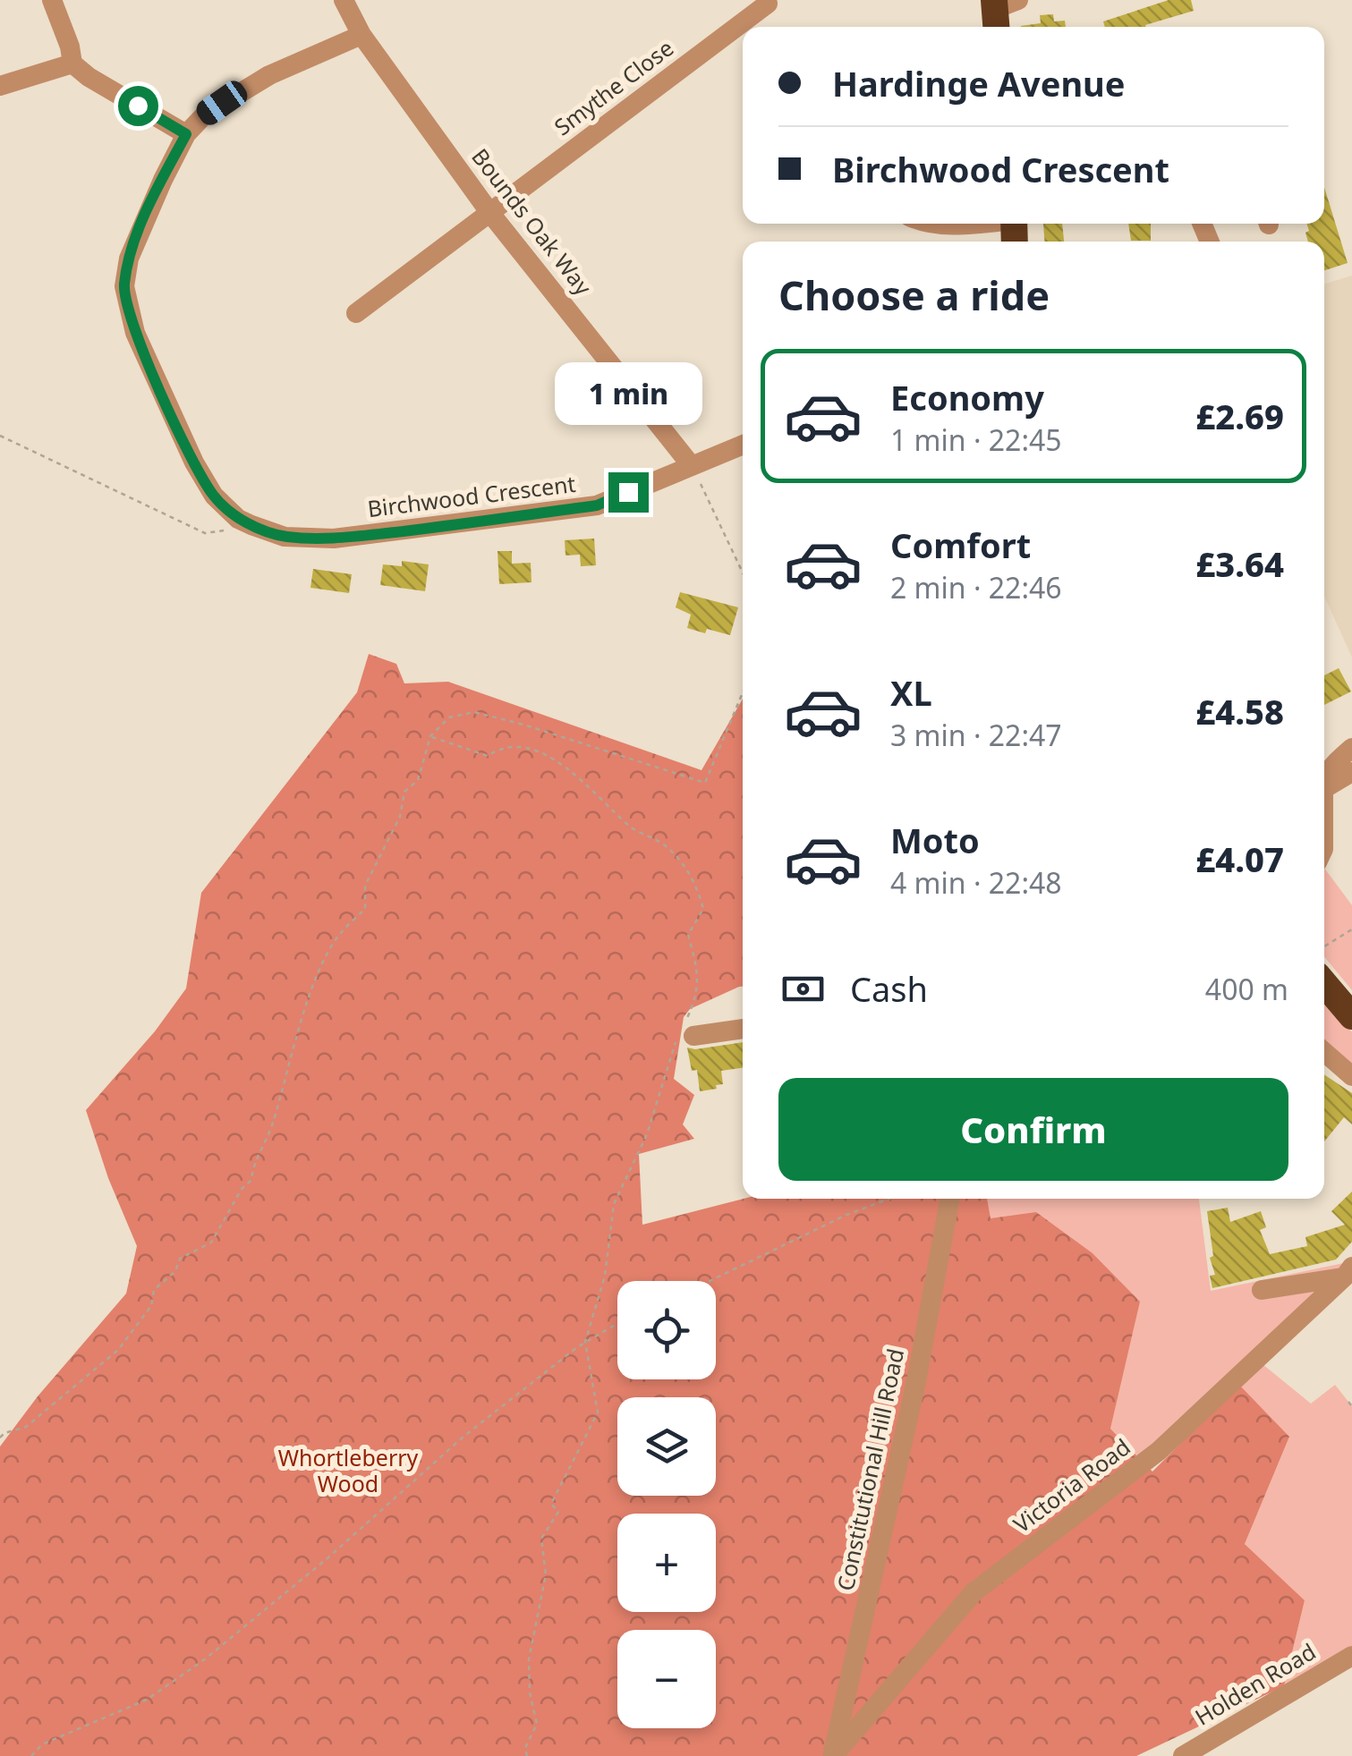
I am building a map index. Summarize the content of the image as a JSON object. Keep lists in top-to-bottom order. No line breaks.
{"streets":{"street":["Smythe Close","Bounds Oak Way","Birchwood Crescent","Constitutional Hill Road","Victoria Road","Holden Road"]},"crossings":[["Smythe Close","Bounds Oak Way"],["Bounds Oak Way","Birchwood Crescent"],["Constitutional Hill Road","Victoria Road"]],"parks":["Whortleberry Wood"],"page":{"banner":["Hardinge Avenue","Birchwood Crescent"],"heading":"Choose a ride","list":[{"name":"Economy","note":"1 min · 22:45","value":"£2.69"},{"name":"Comfort","note":"2 min · 22:46","value":"£3.64"},{"name":"XL","note":"3 min · 22:47","value":"£4.58"},{"name":"Moto","note":"4 min · 22:48","value":"£4.07"}],"bubble":"1 min","pay":["Cash","400 m"],"buttons":"Confirm","map_buttons":["+","−"]}}
